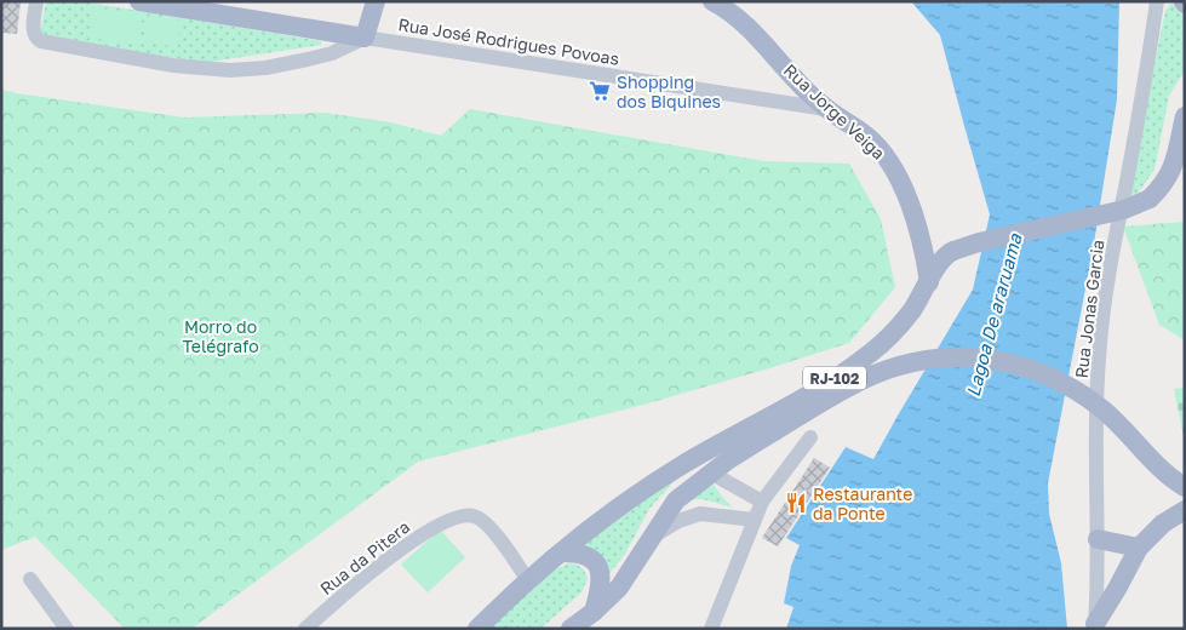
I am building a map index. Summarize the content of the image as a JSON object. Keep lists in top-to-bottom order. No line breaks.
{"streets":{"main road":["Rua Jorge Veiga","RJ-102"],"street":["Rua José Rodrigues Povoas","Rua Jonas Garcia","Rua da Pitera"]},"crossings":[["Rua José Rodrigues Povoas","Rua Jorge Veiga"],["Rua Jorge Veiga","RJ-102"],["RJ-102","Rua da Pitera"]],"water":["Lagoa De araruama"],"parks":["Morro do Telégrafo"],"places":{"supermarket":["Shopping dos Biquines"],"restaurant":["Restaurante da Ponte"]}}
